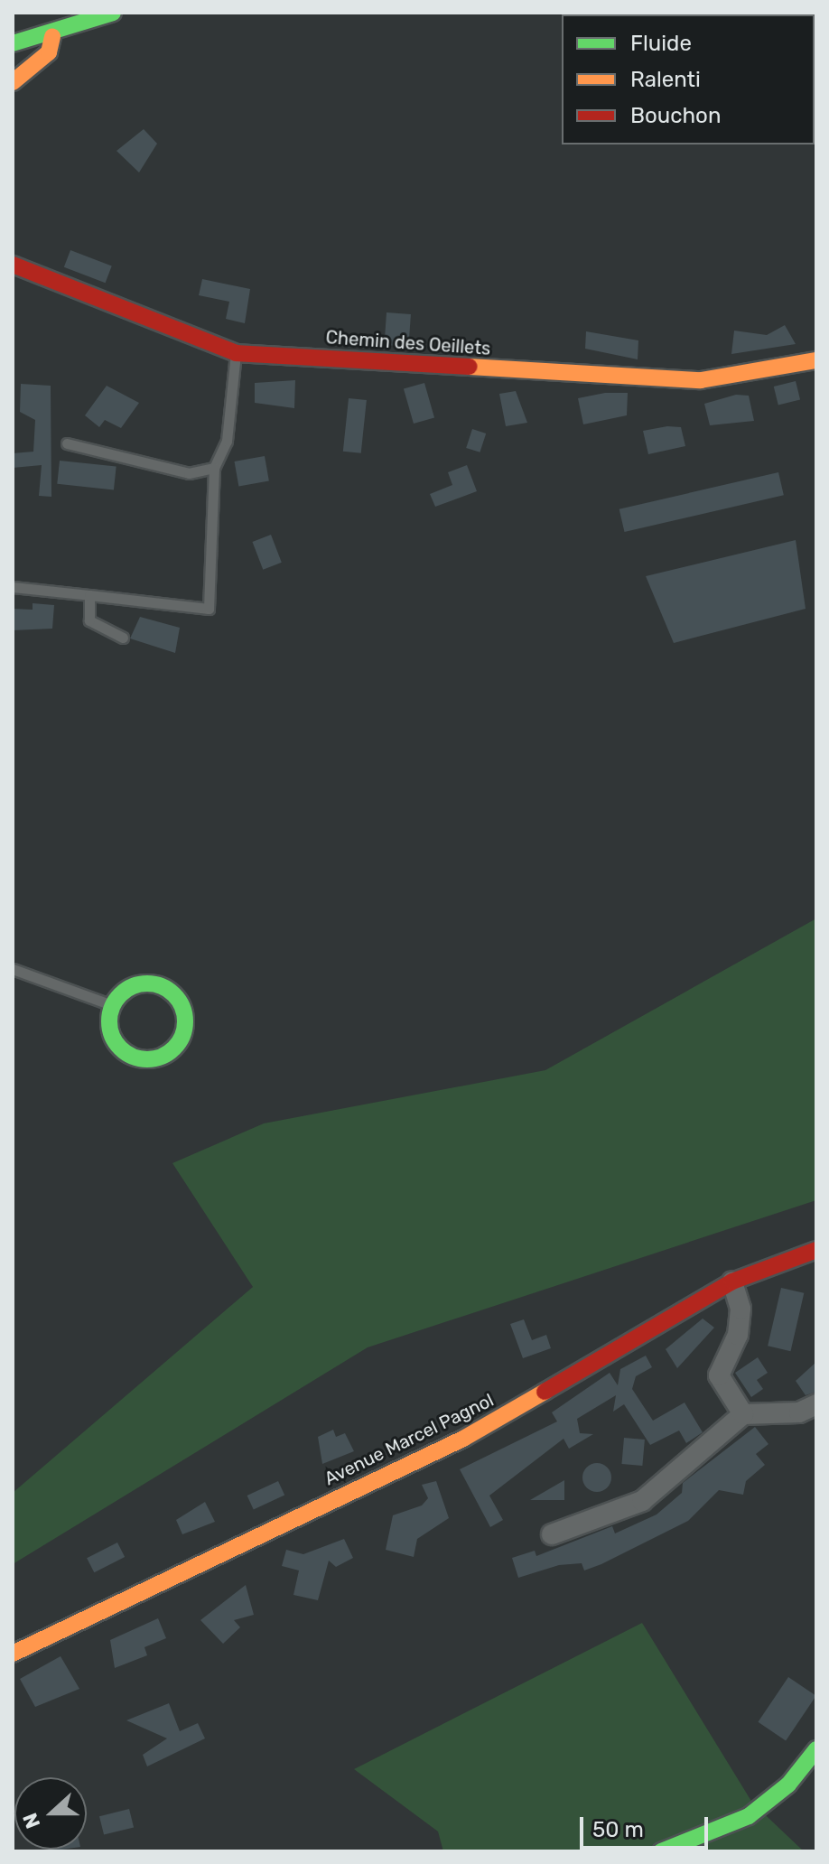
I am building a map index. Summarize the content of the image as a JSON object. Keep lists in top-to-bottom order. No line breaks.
{"streets":{"street":["Chemin des Oeillets","Avenue Marcel Pagnol"]},"legend":["Fluide","Ralenti","Bouchon"],"scale_bar":"50 m","north":"left"}
